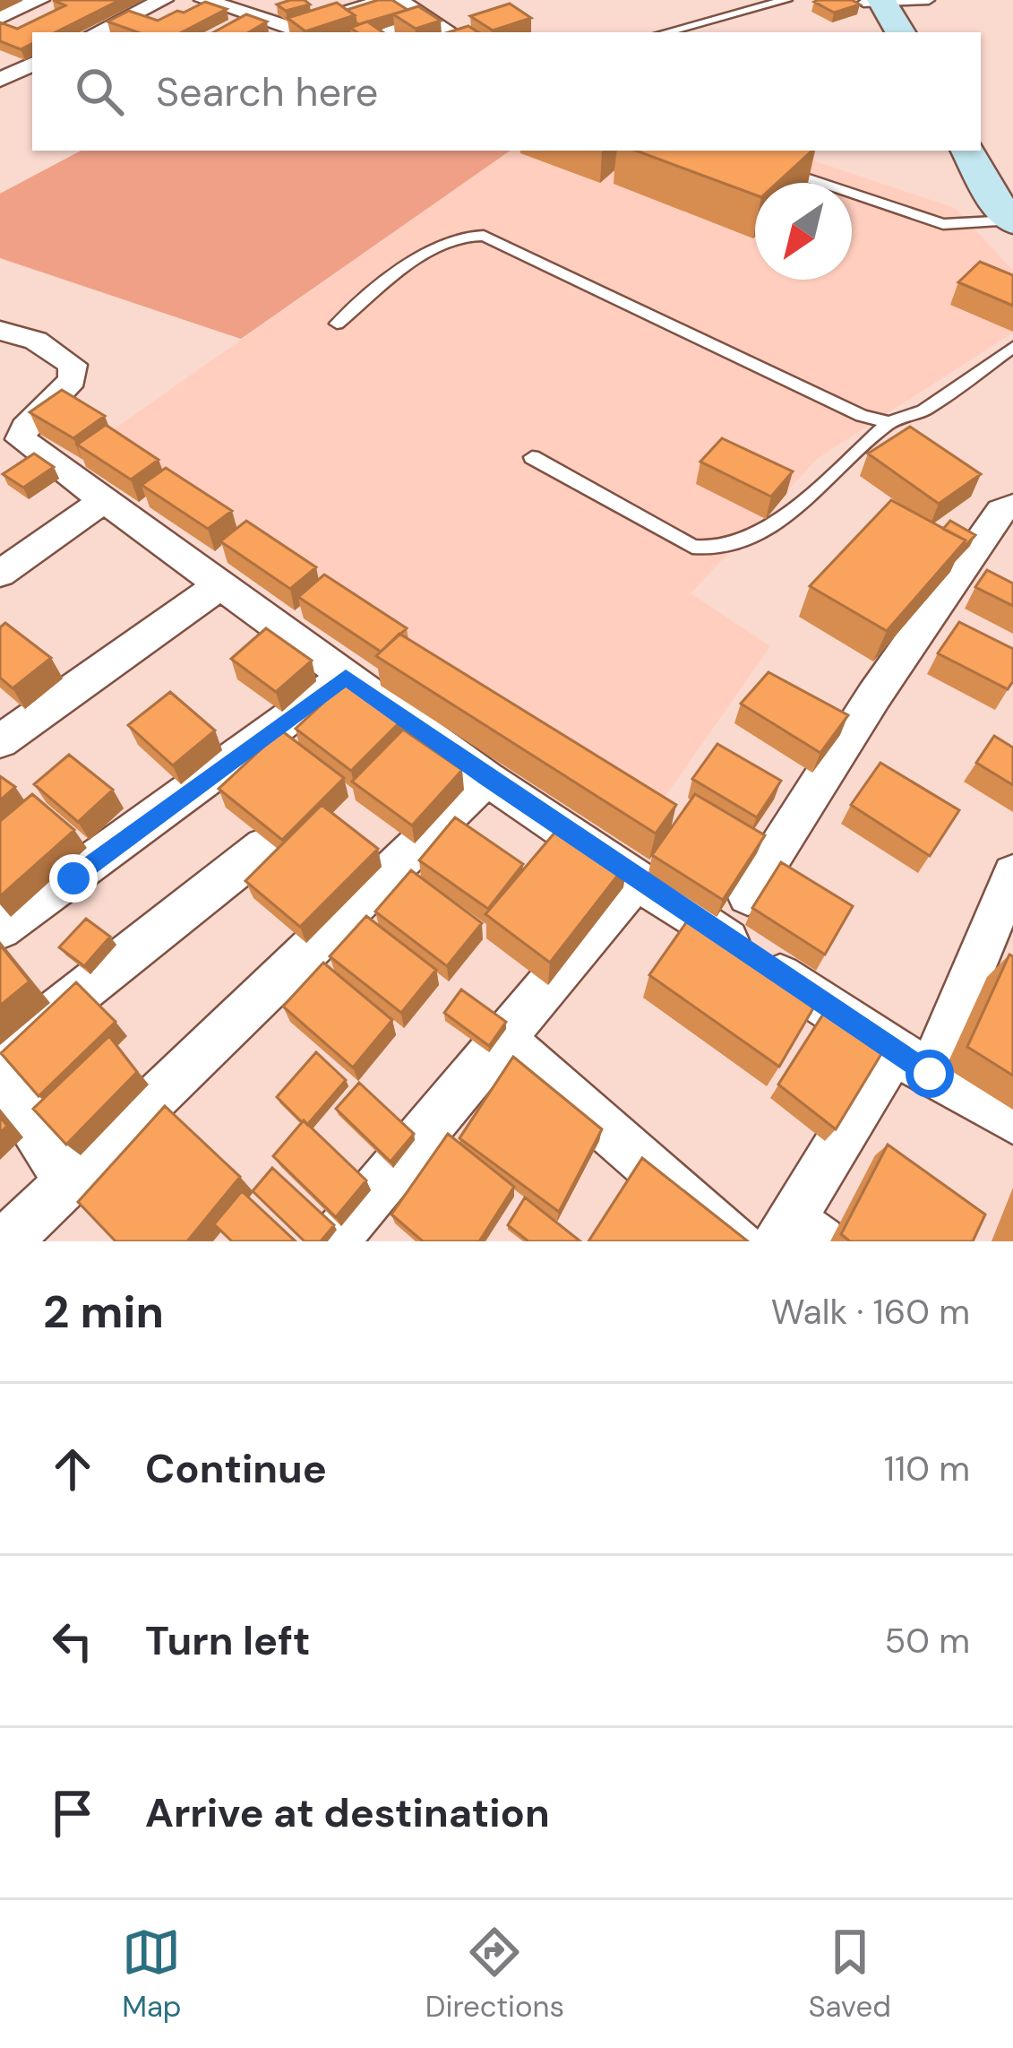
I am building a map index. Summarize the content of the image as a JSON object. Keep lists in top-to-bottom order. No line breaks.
{"north":"bottom left","page":{"search":"Search here","heading":["2 min","Walk · 160 m"],"list":[["Continue","110 m"],["Turn left","50 m"],"Arrive at destination"],"nav":["Map","Directions","Saved"]}}
